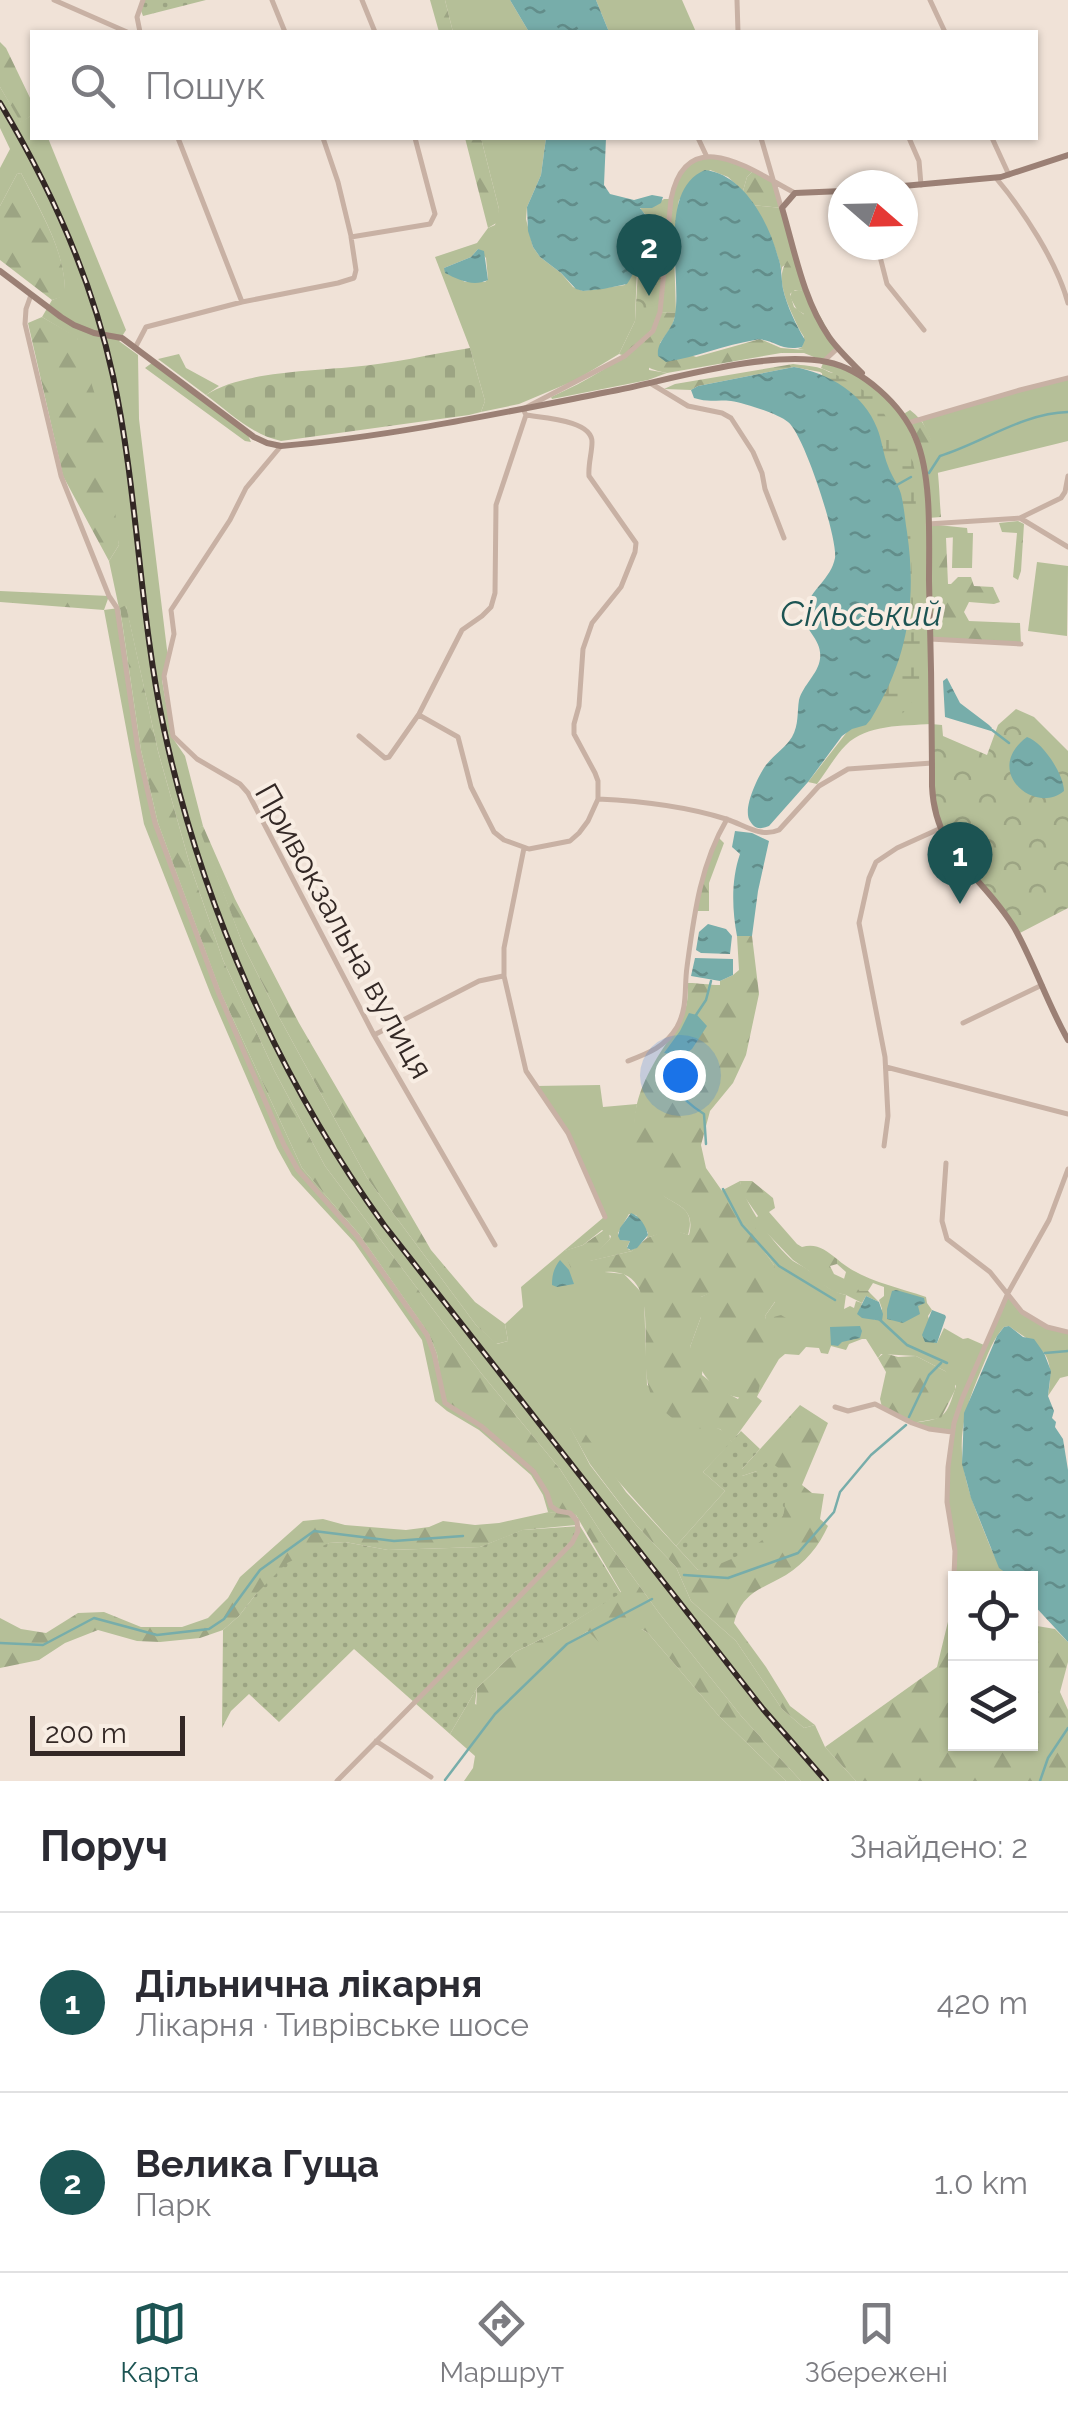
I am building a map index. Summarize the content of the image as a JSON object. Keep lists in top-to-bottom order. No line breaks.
{"streets":{"street":["Привокзальна вулиця"]},"water":["Сільський"],"scale_bar":"200 m","north":"right","page":{"search":"Пошук","pins":["2","1"],"scale":"200 m","heading":["Поруч","Знайдено: 2"],"list":[{"mark":"1","name":"Дільнична лікарня","note":"Лікарня · Тиврівське шосе","value":"420 m"},{"mark":"2","name":"Велика Гуща","note":"Парк","value":"1.0 km"}],"nav":["Карта","Маршрут","Збережені"]}}
